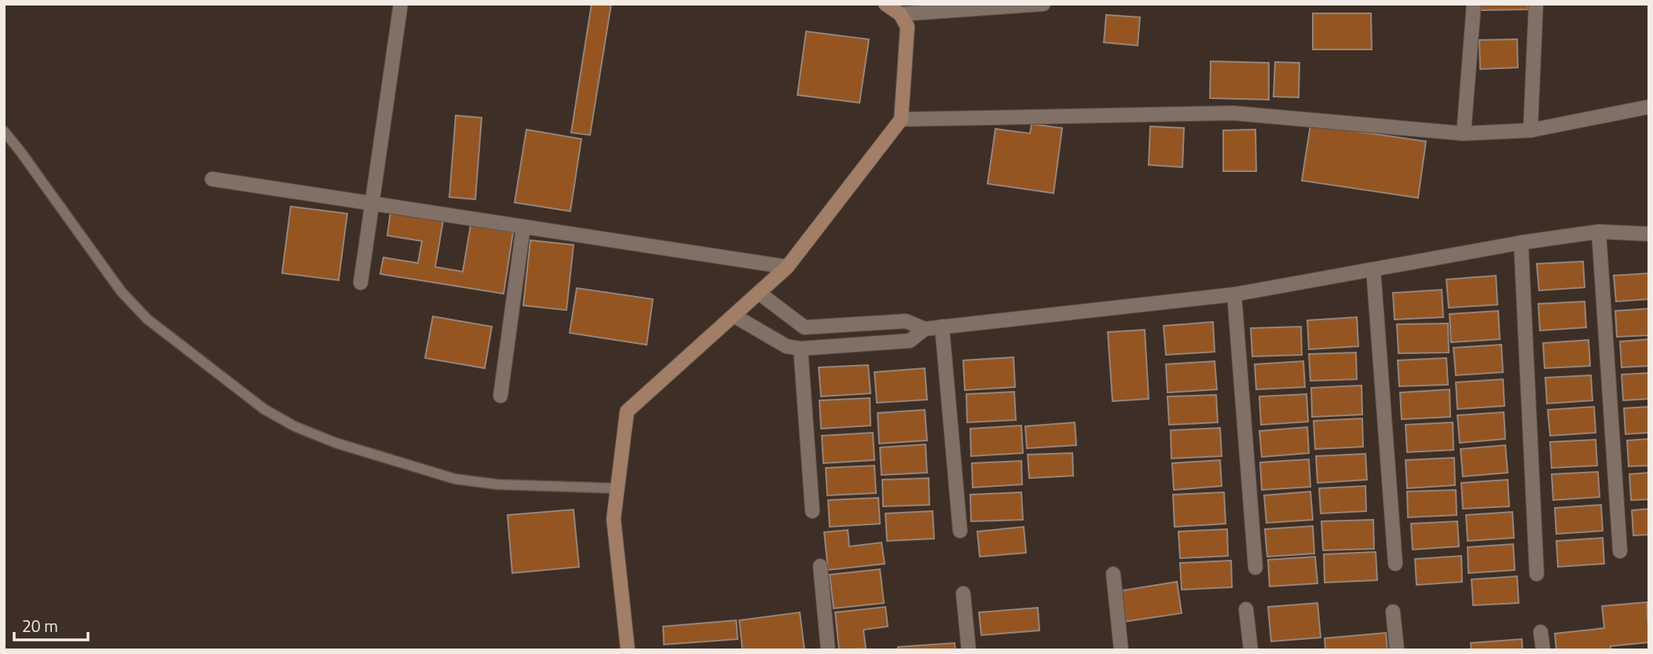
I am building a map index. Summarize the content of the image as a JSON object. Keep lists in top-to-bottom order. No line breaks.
{"scale_bar":"20 m"}
